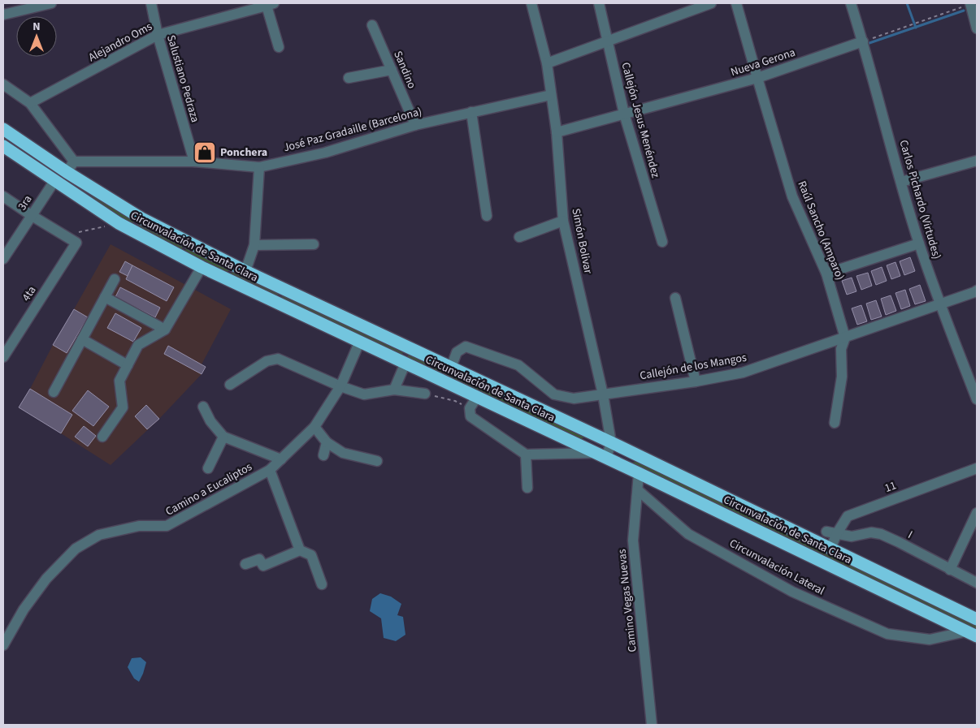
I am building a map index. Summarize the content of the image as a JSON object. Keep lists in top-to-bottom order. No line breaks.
{"streets":{"highway":["Circunvalación de Santa Clara"],"street":["Alejandro Oms","Nueva Gerona","Sandino","Salustiano Pedraza","Callejón Jesus Menéndez","José Paz Gradaille (Barcelona)","Carlos Pichardo (Virtudes)","3ra","Raúl Sancho (Amparo)","Simón Bolivar","4ta","Callejón de los Mangos","11","Camino a Eucaliptos","I","Circunvalación Lateral","Camino Vegas Nuevas"]},"crossings":[["Alejandro Oms","Salustiano Pedraza"],["Nueva Gerona","Callejón Jesus Menéndez"],["Nueva Gerona","Carlos Pichardo (Virtudes)"],["Nueva Gerona","Raúl Sancho (Amparo)"],["Nueva Gerona","Simón Bolivar"],["Sandino","José Paz Gradaille (Barcelona)"],["Salustiano Pedraza","José Paz Gradaille (Barcelona)"],["José Paz Gradaille (Barcelona)","Simón Bolivar"],["Carlos Pichardo (Virtudes)","Callejón de los Mangos"],["3ra","Circunvalación de Santa Clara"],["Raúl Sancho (Amparo)","Callejón de los Mangos"],["Simón Bolivar","Circunvalación de Santa Clara"],["Simón Bolivar","Callejón de los Mangos"],["Circunvalación de Santa Clara","Callejón de los Mangos"],["Circunvalación de Santa Clara","11"],["Circunvalación de Santa Clara","Camino a Eucaliptos"],["Circunvalación de Santa Clara","Circunvalación Lateral"],["Circunvalación de Santa Clara","Camino Vegas Nuevas"],["11","I"],["Circunvalación Lateral","Camino Vegas Nuevas"]],"places":{"shop":["Ponchera"]},"north":"top"}
